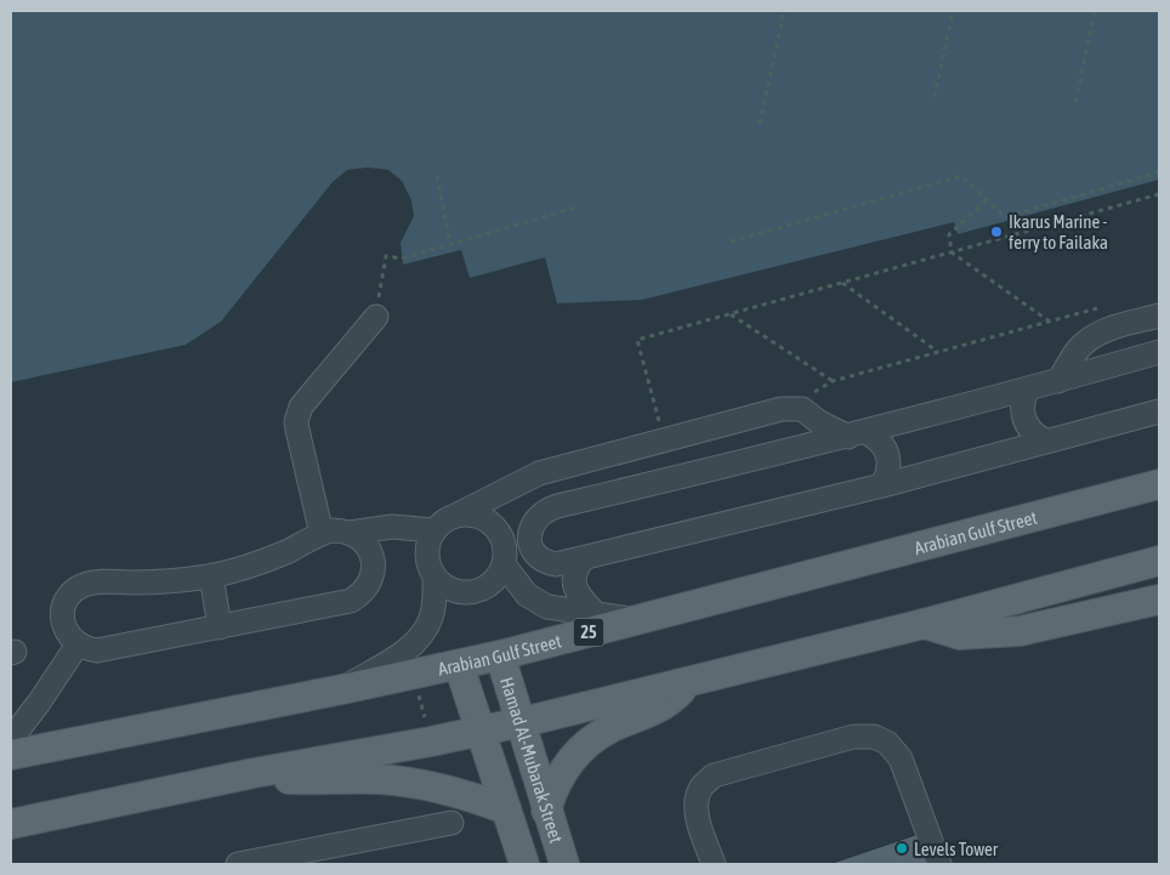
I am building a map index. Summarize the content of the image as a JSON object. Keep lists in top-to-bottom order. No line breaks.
{"streets":{"main road":["Arabian Gulf Street","25","Hamad Al-Mubarak Street"]},"crossings":[["Arabian Gulf Street","Hamad Al-Mubarak Street"]],"places":["Ikarus Marine - ferry to Failaka","Levels Tower"]}
